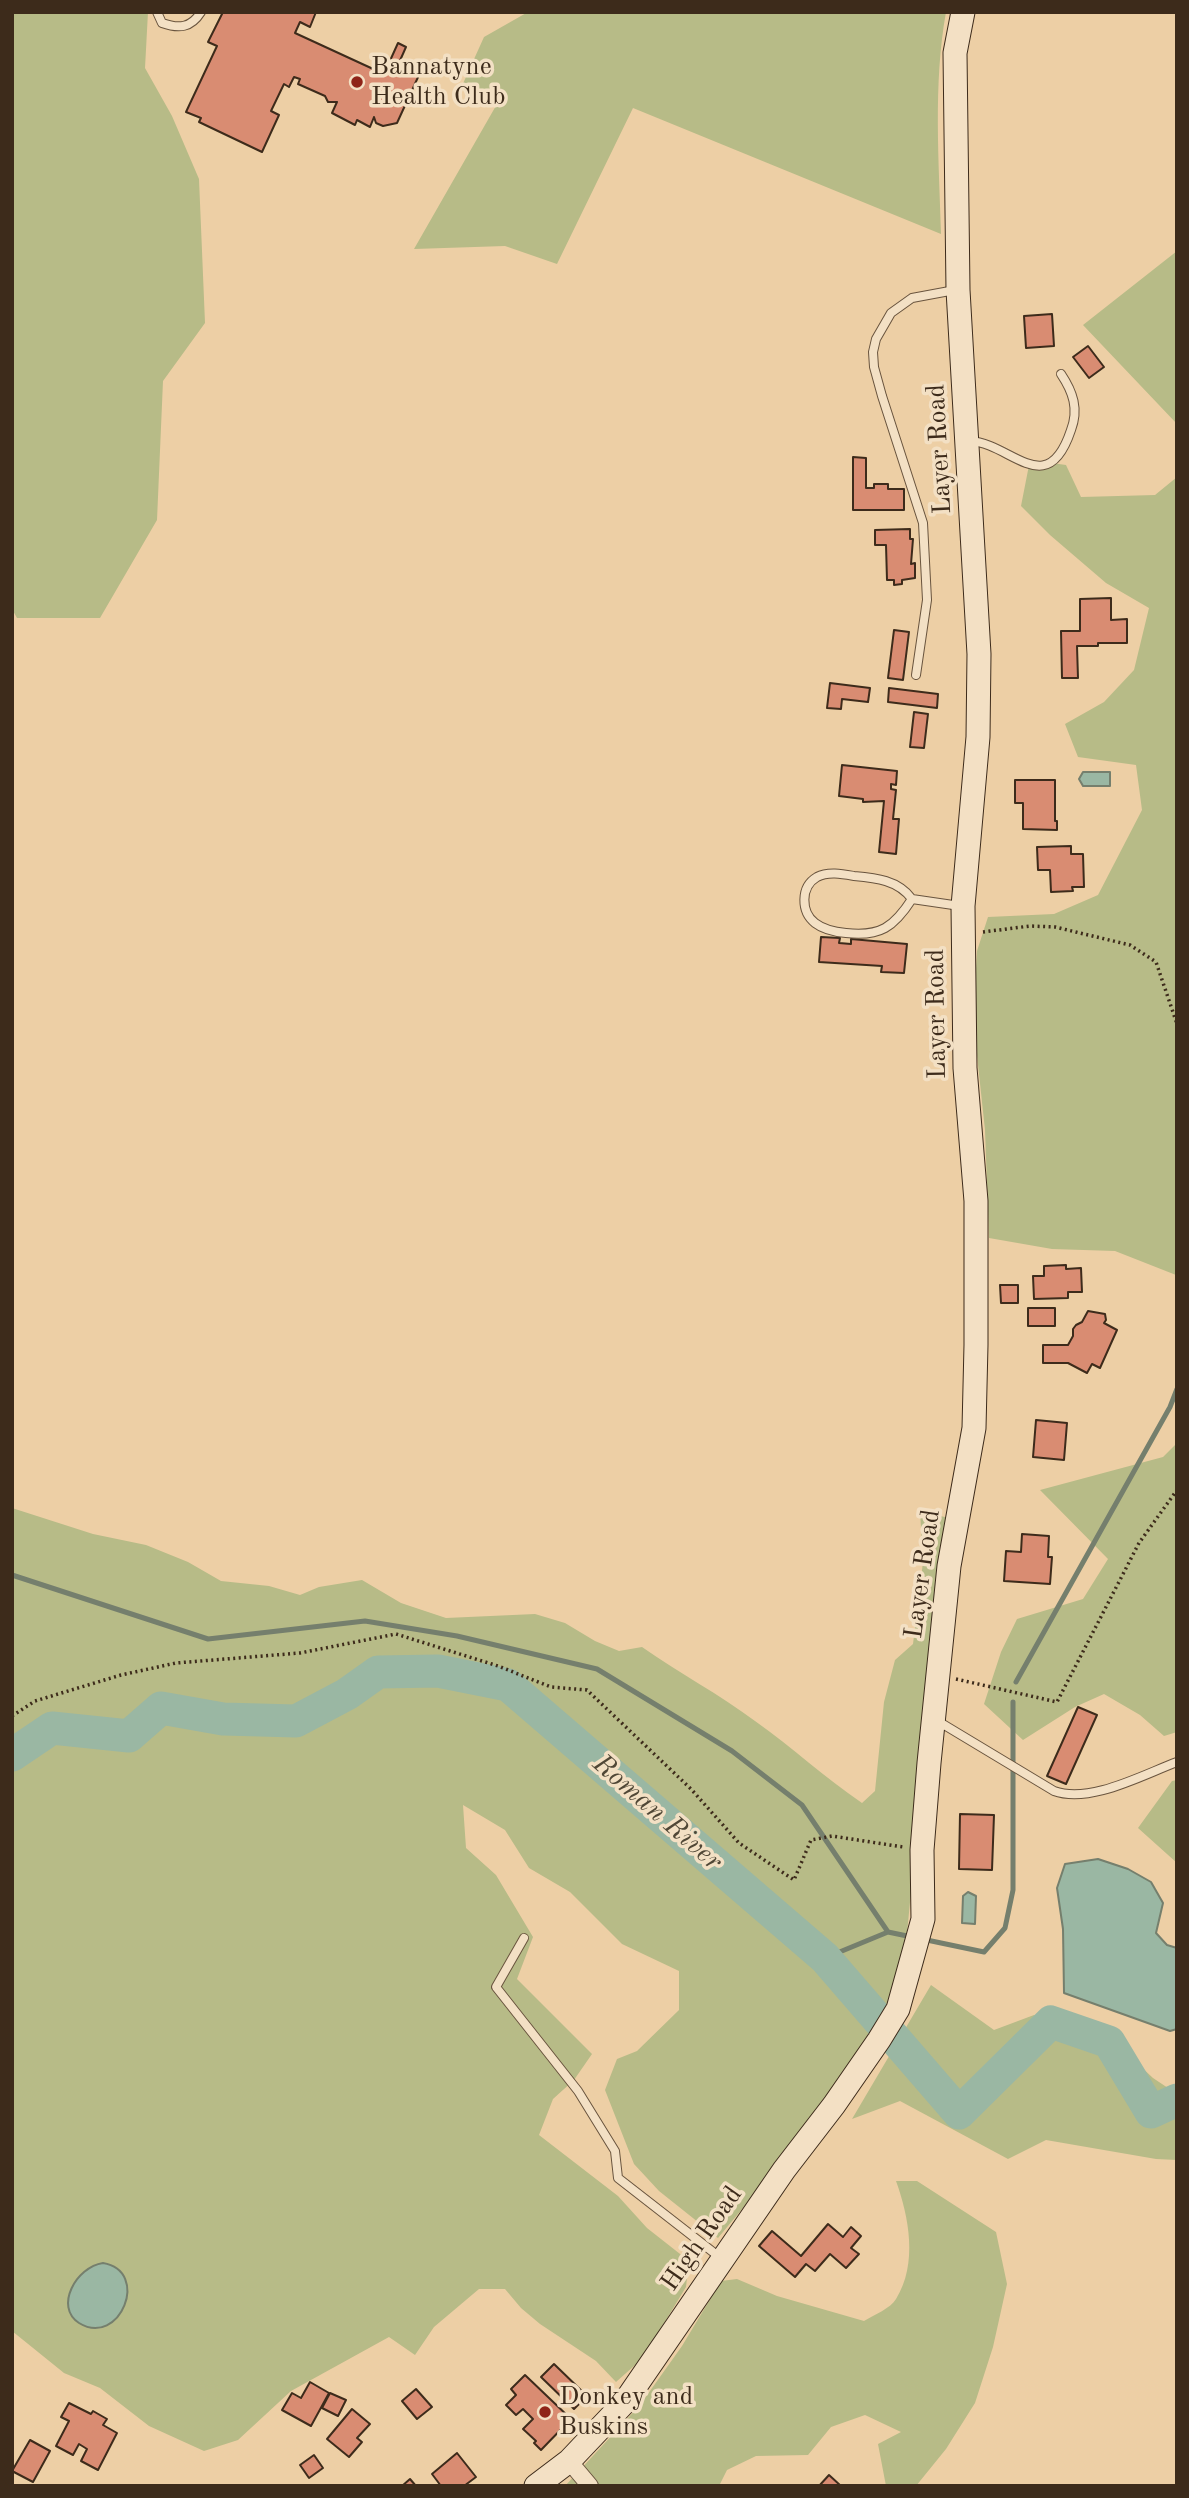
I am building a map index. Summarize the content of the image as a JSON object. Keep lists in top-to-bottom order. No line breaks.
{"streets":{"main road":["Layer Road","High Road"]},"crossings":[["Layer Road","High Road"]],"water":["Roman River"],"places":["Bannatyne Health Club","Donkey and Buskins"]}
